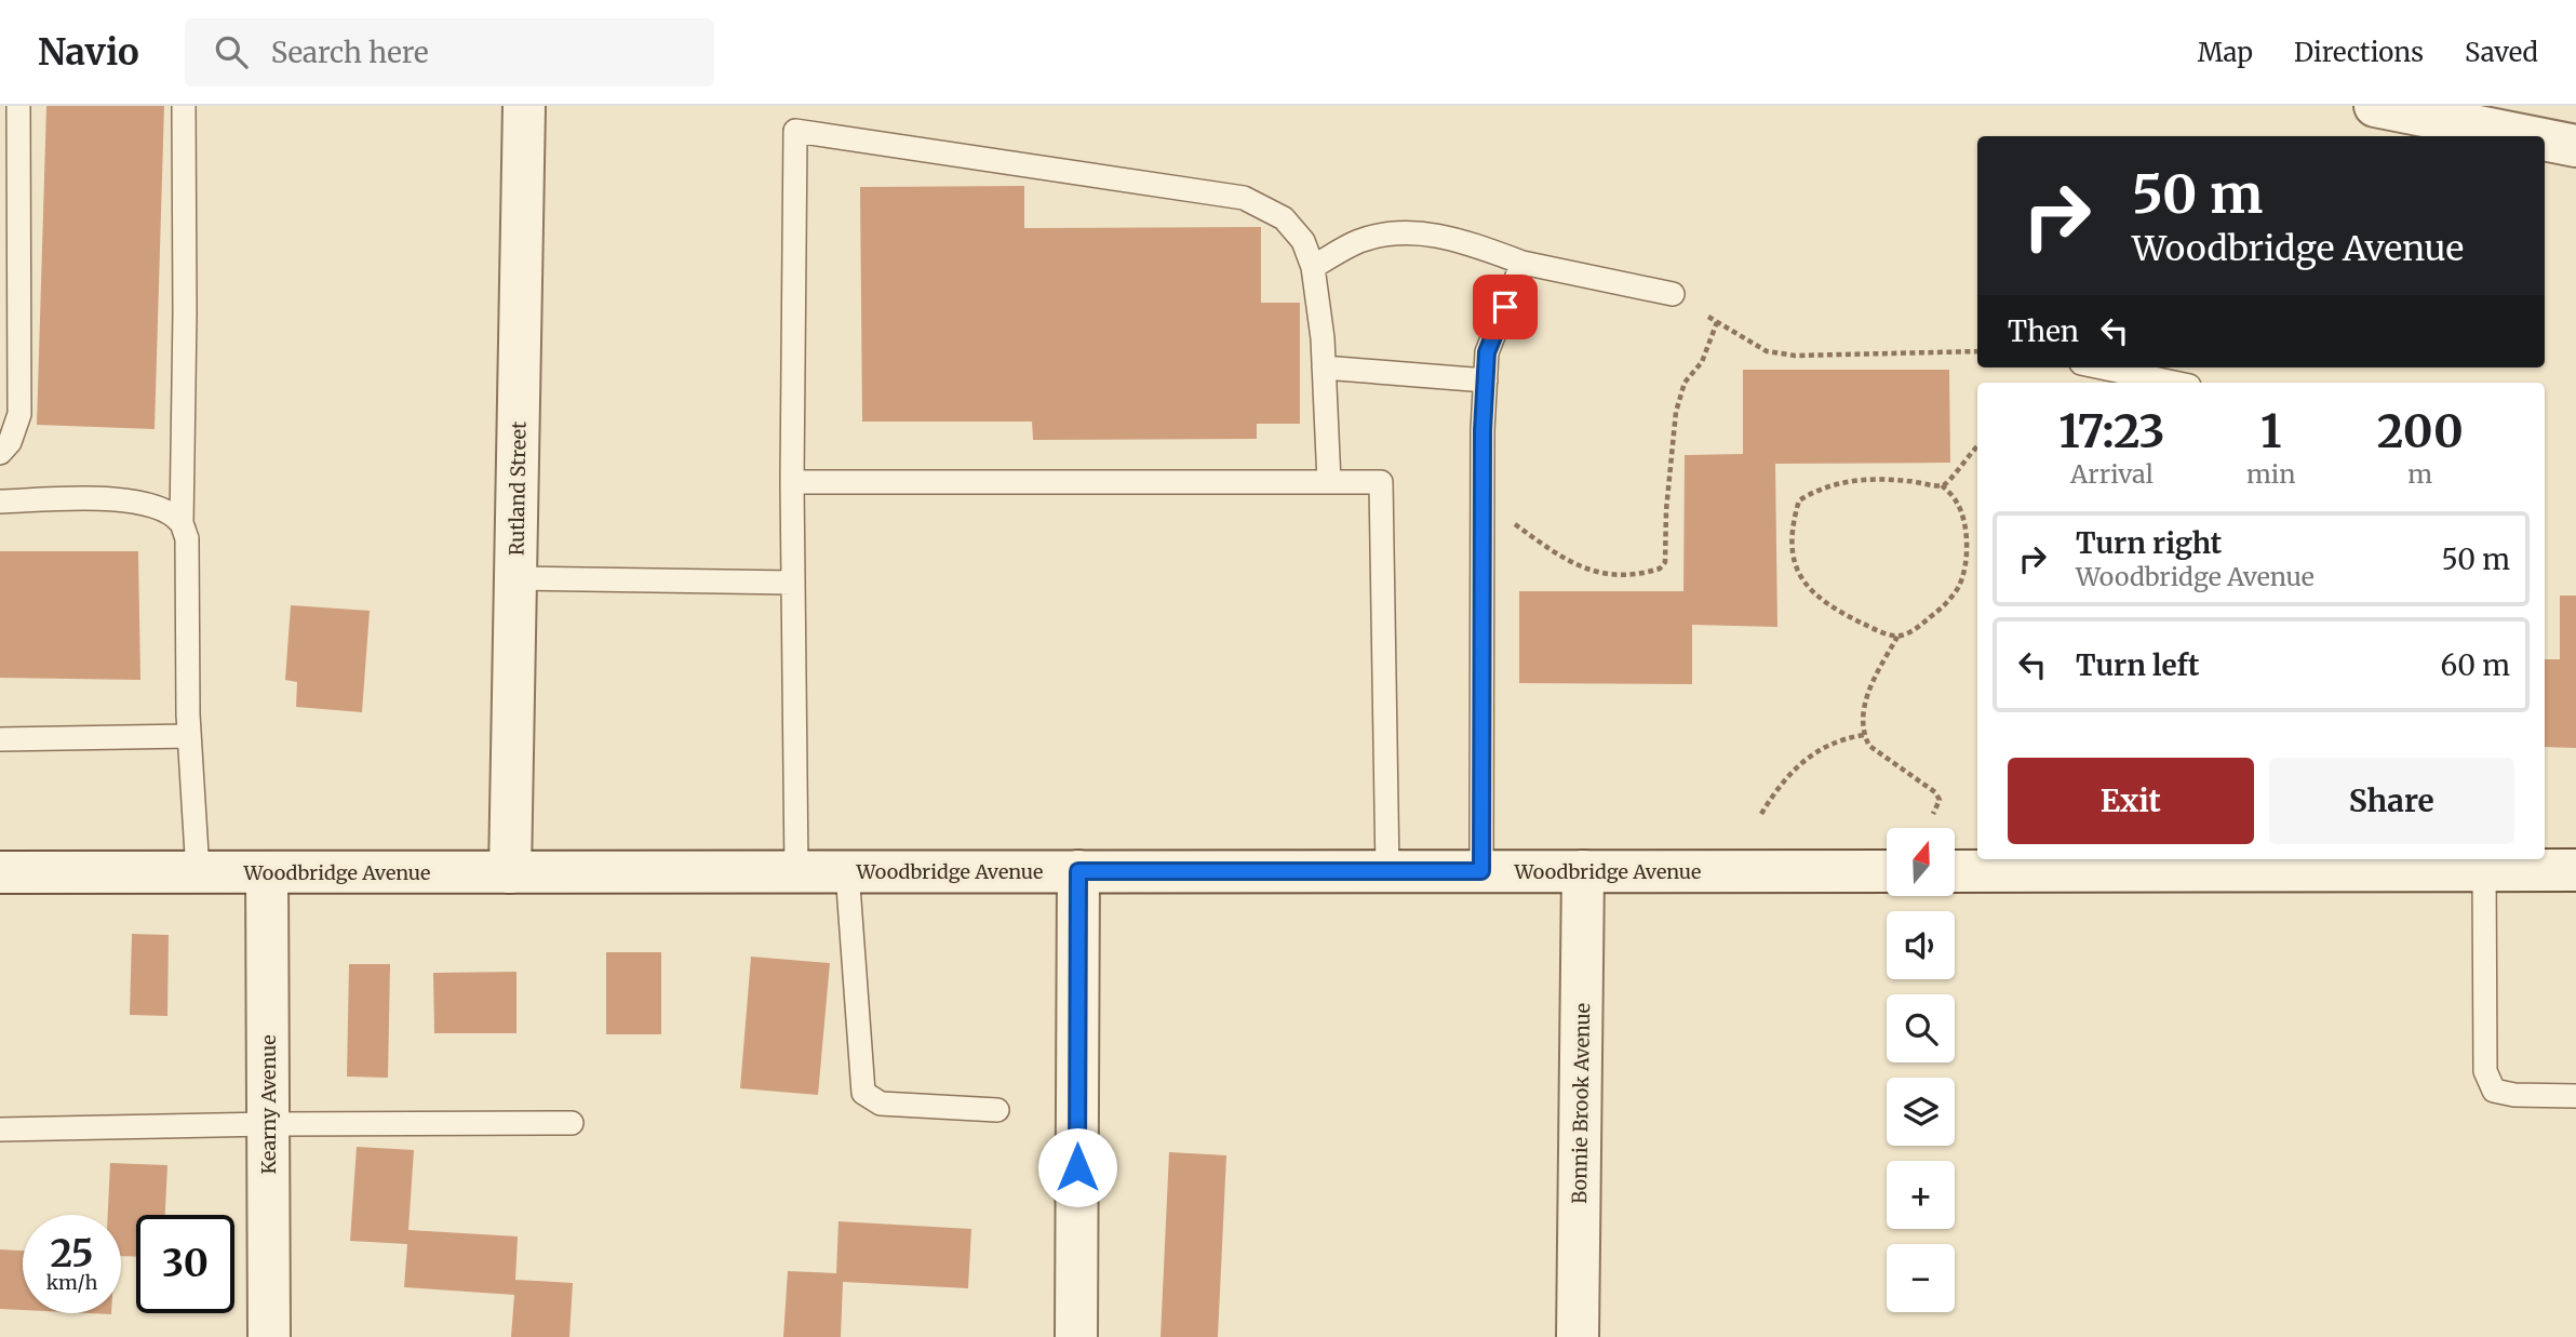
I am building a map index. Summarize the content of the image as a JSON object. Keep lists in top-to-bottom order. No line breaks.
{"streets":{"main road":["Rutland Street","Woodbridge Avenue","Bonnie Brook Avenue","Kearny Avenue"]},"crossings":[["Rutland Street","Woodbridge Avenue"],["Woodbridge Avenue","Bonnie Brook Avenue"],["Woodbridge Avenue","Kearny Avenue"]],"north":"top","page":{"header":"Navio","search":"Search here","nav":["Map","Directions","Saved"],"turn":["50 m","Woodbridge Avenue"],"then":"Then","eta":["17:23","Arrival","1","min","200","m"],"list":[{"name":"Turn right","note":"Woodbridge Avenue","value":"50 m"},{"name":"Turn left","value":"60 m"}],"buttons":["Exit","Share"],"map_buttons":["+","−"],"speed":"25 km/h","limit":"30"}}
